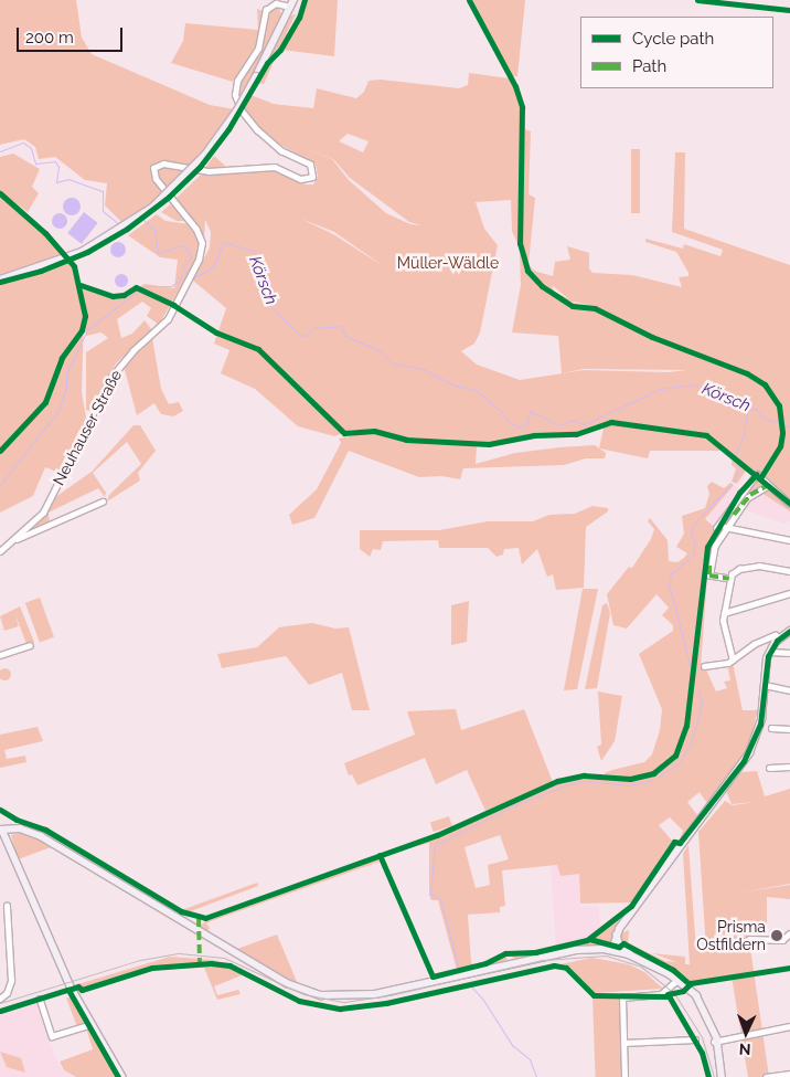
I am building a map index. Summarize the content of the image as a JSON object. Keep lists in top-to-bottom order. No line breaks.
{"streets":{"street":["Neuhauser Straße"]},"water":["Körsch"],"parks":["Müller-Wäldle"],"places":["Prisma Ostfildern"],"legend":["Cycle path","Path"],"scale_bar":"200 m","north":"bottom"}
